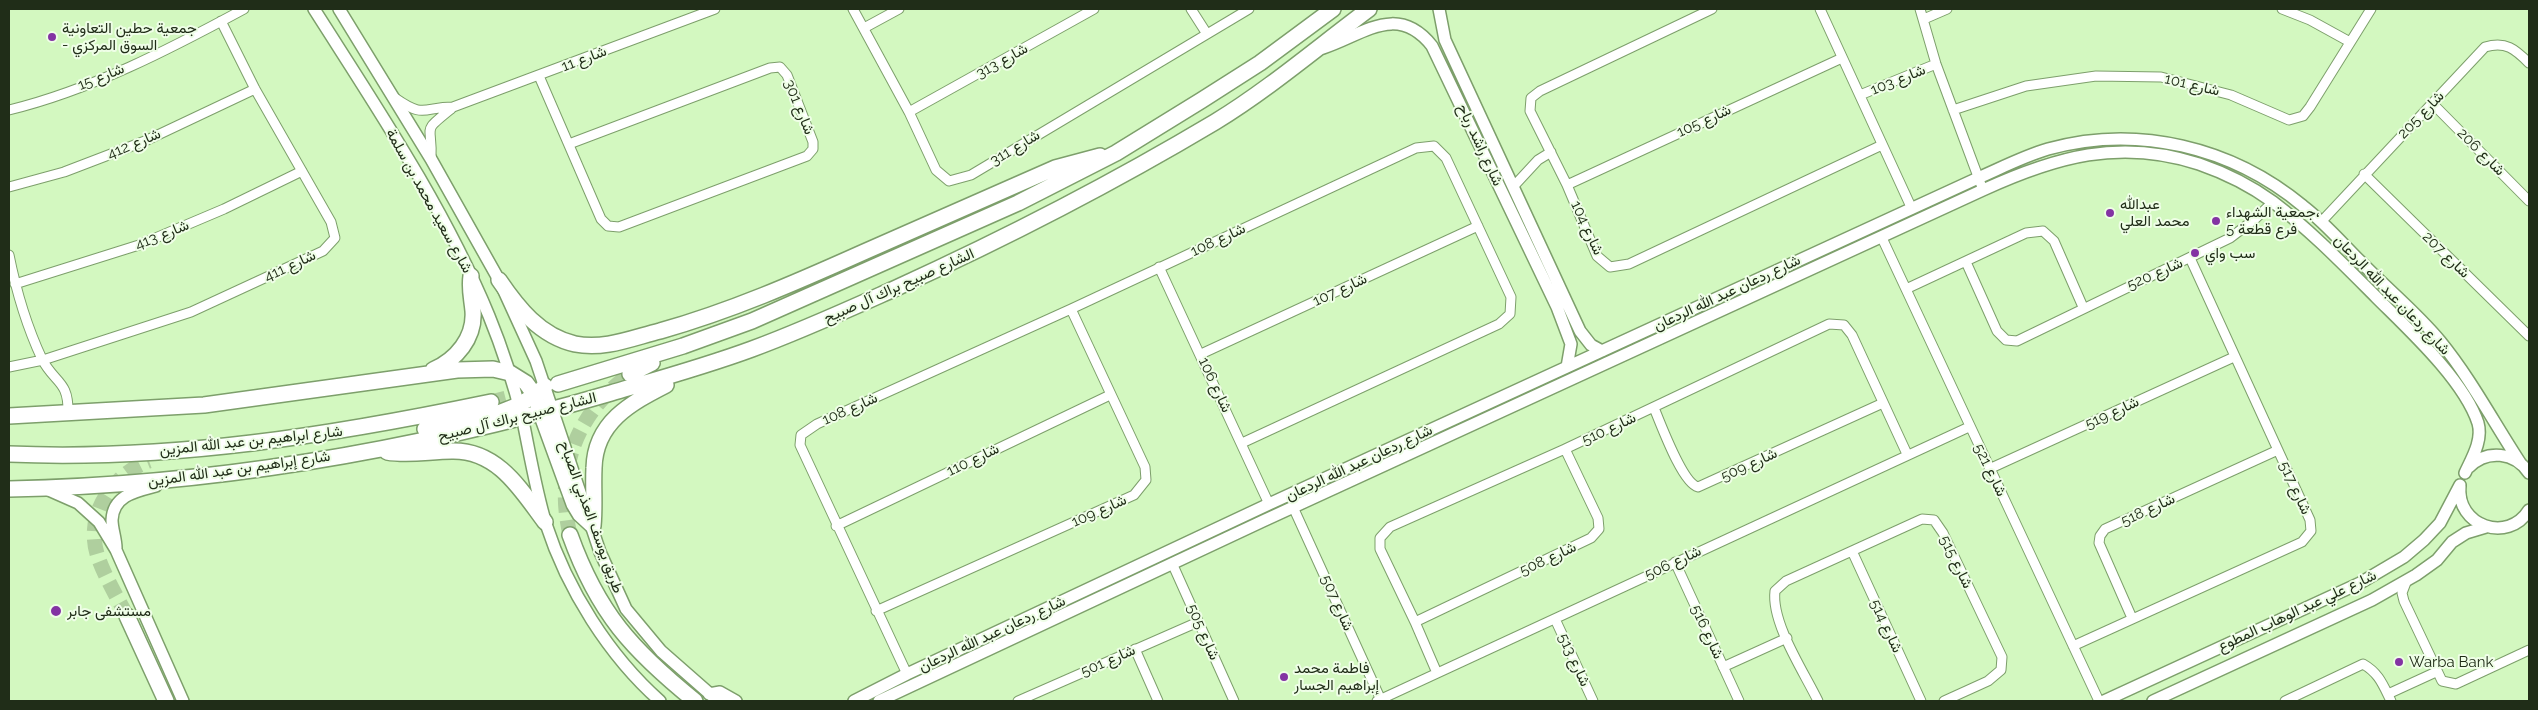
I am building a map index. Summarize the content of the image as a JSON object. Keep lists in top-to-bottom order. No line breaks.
{"streets":{"main road":["الشارع صبيح براك آل صبيح","شارع ابراهيم بن عبد الله المزين","شارع إبراهيم بن عبد الله المزين"],"street":["شارع 11","شارع 313","شارع 15","شارع 103","شارع 101","شارع 301","شارع 205","شارع 105","شارع 412","شارع راشد رباح","شارع 311","شارع 206","شارع سعيد محمد بن سلمة","شارع 104","شارع 413","شارع 108","شارع 207","شارع 411","شارع 520","شارع 107","شارع ردعان عبد الله الردعان","شارع 106","شارع 519","شارع 510","شارع 110","شارع 509","شارع 521","شارع 517","شارع 518","شارع 109","طريق يوسف العذبي الصباح","شارع 508","شارع 515","شارع 506","شارع 507","شارع علي عبد الوهاب المطوع","شارع 514","شارع 505","شارع 516","شارع 513","شارع 501"]},"crossings":[["شارع 11","شارع 301"],["شارع 11","شارع سعيد محمد بن سلمة"],["شارع 313","شارع 311"],["شارع 15","شارع 411"],["شارع 205","شارع 206"],["شارع 205","شارع 207"],["شارع 205","شارع ردعان عبد الله الردعان"],["شارع 105","شارع 104"],["شارع 412","شارع 411"],["شارع راشد رباح","الشارع صبيح براك آل صبيح"],["شارع راشد رباح","شارع ردعان عبد الله الردعان"],["شارع سعيد محمد بن سلمة","الشارع صبيح براك آل صبيح"],["شارع 413","شارع 411"],["شارع 108","شارع 107"],["شارع 108","شارع ردعان عبد الله الردعان"],["شارع 108","شارع 106"],["شارع 108","شارع 110"],["شارع 108","شارع 109"],["شارع 520","شارع ردعان عبد الله الردعان"],["شارع 520","شارع 517"],["الشارع صبيح براك آل صبيح","شارع إبراهيم بن عبد الله المزين"],["شارع 107","شارع 106"],["شارع ردعان عبد الله الردعان","شارع 106"],["شارع ردعان عبد الله الردعان","شارع 521"],["شارع ردعان عبد الله الردعان","شارع 507"],["شارع ردعان عبد الله الردعان","شارع علي عبد الوهاب المطوع"],["شارع ردعان عبد الله الردعان","شارع 505"],["شارع 519","شارع 521"],["شارع 519","شارع 517"],["شارع 510","شارع 509"],["شارع 510","شارع 508"],["شارع 510","شارع 506"],["شارع 110","شارع 109"],["شارع 521","شارع 517"],["شارع 521","شارع 506"],["شارع 517","شارع 518"],["شارع 515","شارع 514"],["شارع 506","شارع 507"],["شارع 506","شارع 516"],["شارع 506","شارع 513"],["شارع 505","شارع 501"]],"places":["جمعية حطين التعاونية - السوق المركزي","عبدالله محمد العلي","جمعية الشهداء، فرع قطعة 5","سب واي","مستشفى جابر","Warba Bank","فاطمة محمد إبراهيم الجسار"]}
